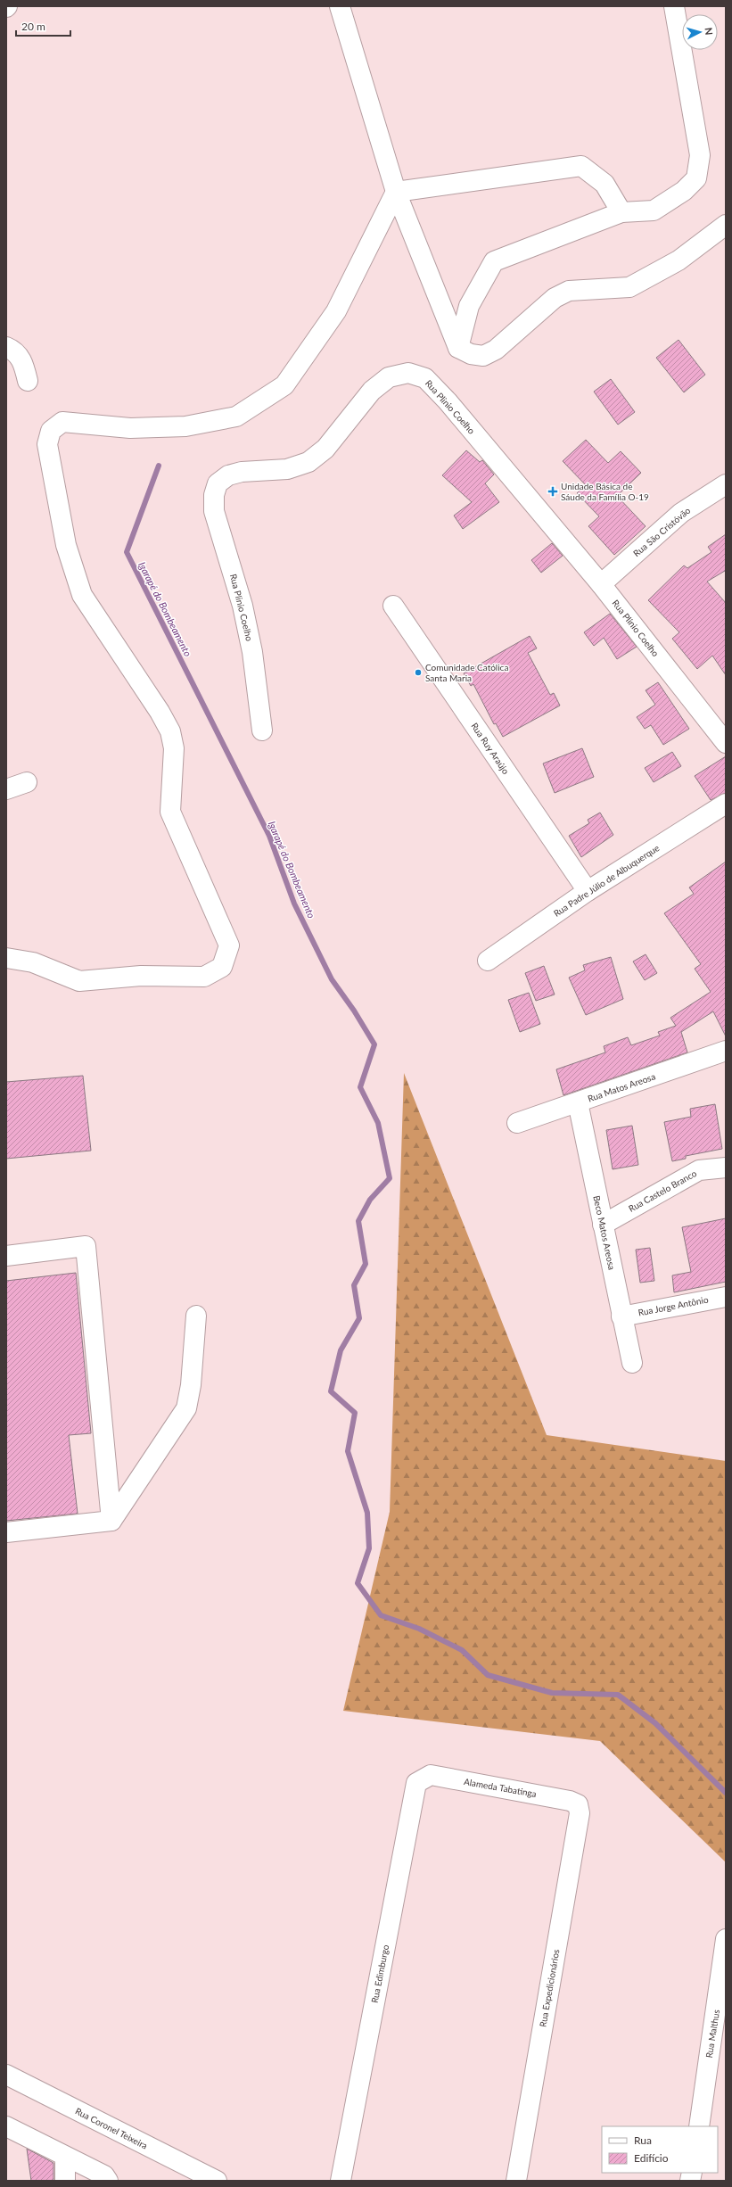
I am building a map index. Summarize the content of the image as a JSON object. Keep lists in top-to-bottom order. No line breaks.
{"streets":{"street":["Rua Plinio Coelho","Rua São Cristóvão","Rua Ruy Araújo","Rua Padre Júlio de Albuquerque","Rua Matos Areosa","Rua Castelo Branco","Beco Matos Areosa","Rua Jorge Antônio","Alameda Tabatinga","Rua Edimburgo","Rua Expedicionários","Rua Malthus","Rua Coronel Teixeira"]},"crossings":[["Rua Plinio Coelho","Rua São Cristóvão"],["Rua Ruy Araújo","Rua Padre Júlio de Albuquerque"],["Rua Matos Areosa","Beco Matos Areosa"],["Rua Castelo Branco","Beco Matos Areosa"],["Beco Matos Areosa","Rua Jorge Antônio"],["Alameda Tabatinga","Rua Edimburgo"],["Alameda Tabatinga","Rua Expedicionários"]],"water":["Igarapé do Bombeamento"],"places":{"health":["Unidade Básica de Sáude da Família O-19"],"other":["Comunidade Católica Santa Maria"]},"legend":["Rua","Edifício"],"scale_bar":"20 m","north":"right"}
